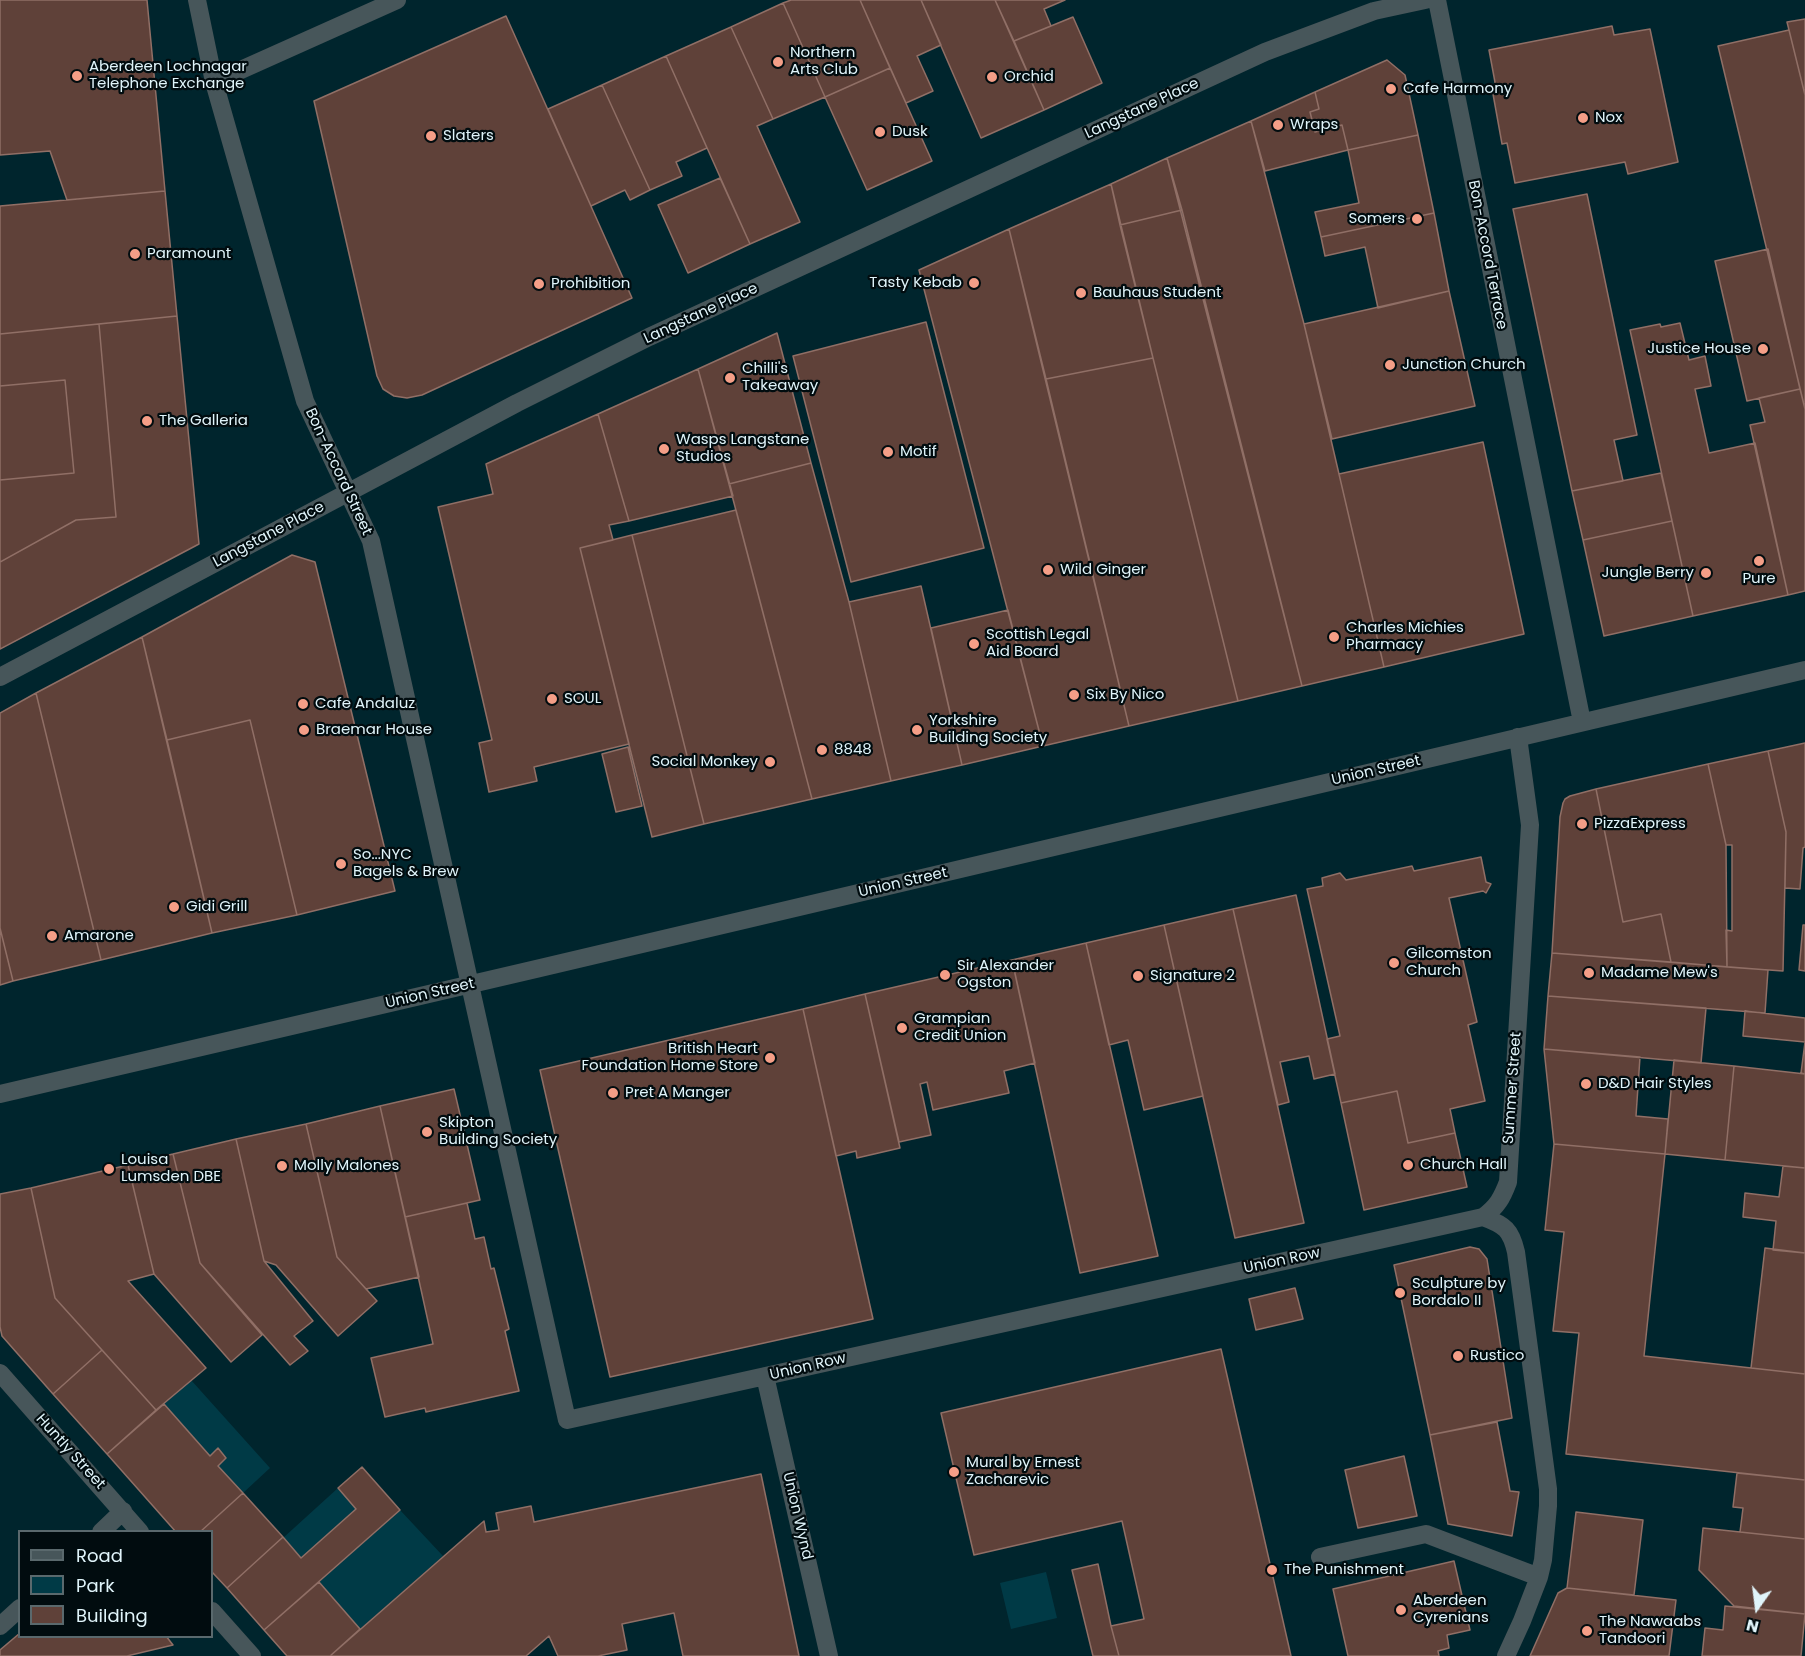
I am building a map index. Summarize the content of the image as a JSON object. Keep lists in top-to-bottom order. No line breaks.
{"streets":{"street":["Langstane Place","Bon-Accord Terrace","Bon-Accord Street","Union Street","Summer Street","Union Row","Huntly Street","Union Wynd"]},"crossings":[["Langstane Place","Bon-Accord Street"],["Bon-Accord Terrace","Union Street"],["Bon-Accord Street","Union Street"],["Bon-Accord Street","Union Row"],["Union Street","Summer Street"],["Union Street","Union Row"],["Summer Street","Union Row"],["Union Row","Union Wynd"]],"places":["Northern Arts Club","Aberdeen Lochnagar Telephone Exchange","Orchid","Cafe Harmony","Nox","Wraps","Dusk","Slaters","Somers","Paramount","Tasty Kebab","Prohibition","Bauhaus Student","Justice House","Junction Church","Chilli's Takeaway","The Galleria","Wasps Langstane Studios","Motif","Pure","Wild Ginger","Jungle Berry","Charles Michies Pharmacy","Scottish Legal Aid Board","Six By Nico","SOUL","Cafe Andaluz","Braemar House","Yorkshire Building Society","8848","Social Monkey","PizzaExpress","So...NYC Bagels & Brew","Gidi Grill","Amarone","Gilcomston Church","Madame Mew's","Sir Alexander Ogston","Signature 2","Grampian Credit Union","British Heart Foundation Home Store","D&D Hair Styles","Pret A Manger","Skipton Building Society","Church Hall","Molly Malones","Louisa Lumsden DBE","Sculpture by Bordalo II","Rustico","Mural by Ernest Zacharevic","The Punishment","Aberdeen Cyrenians","The Nawaabs Tandoori"],"legend":["Road","Park","Building"],"north":"bottom"}
